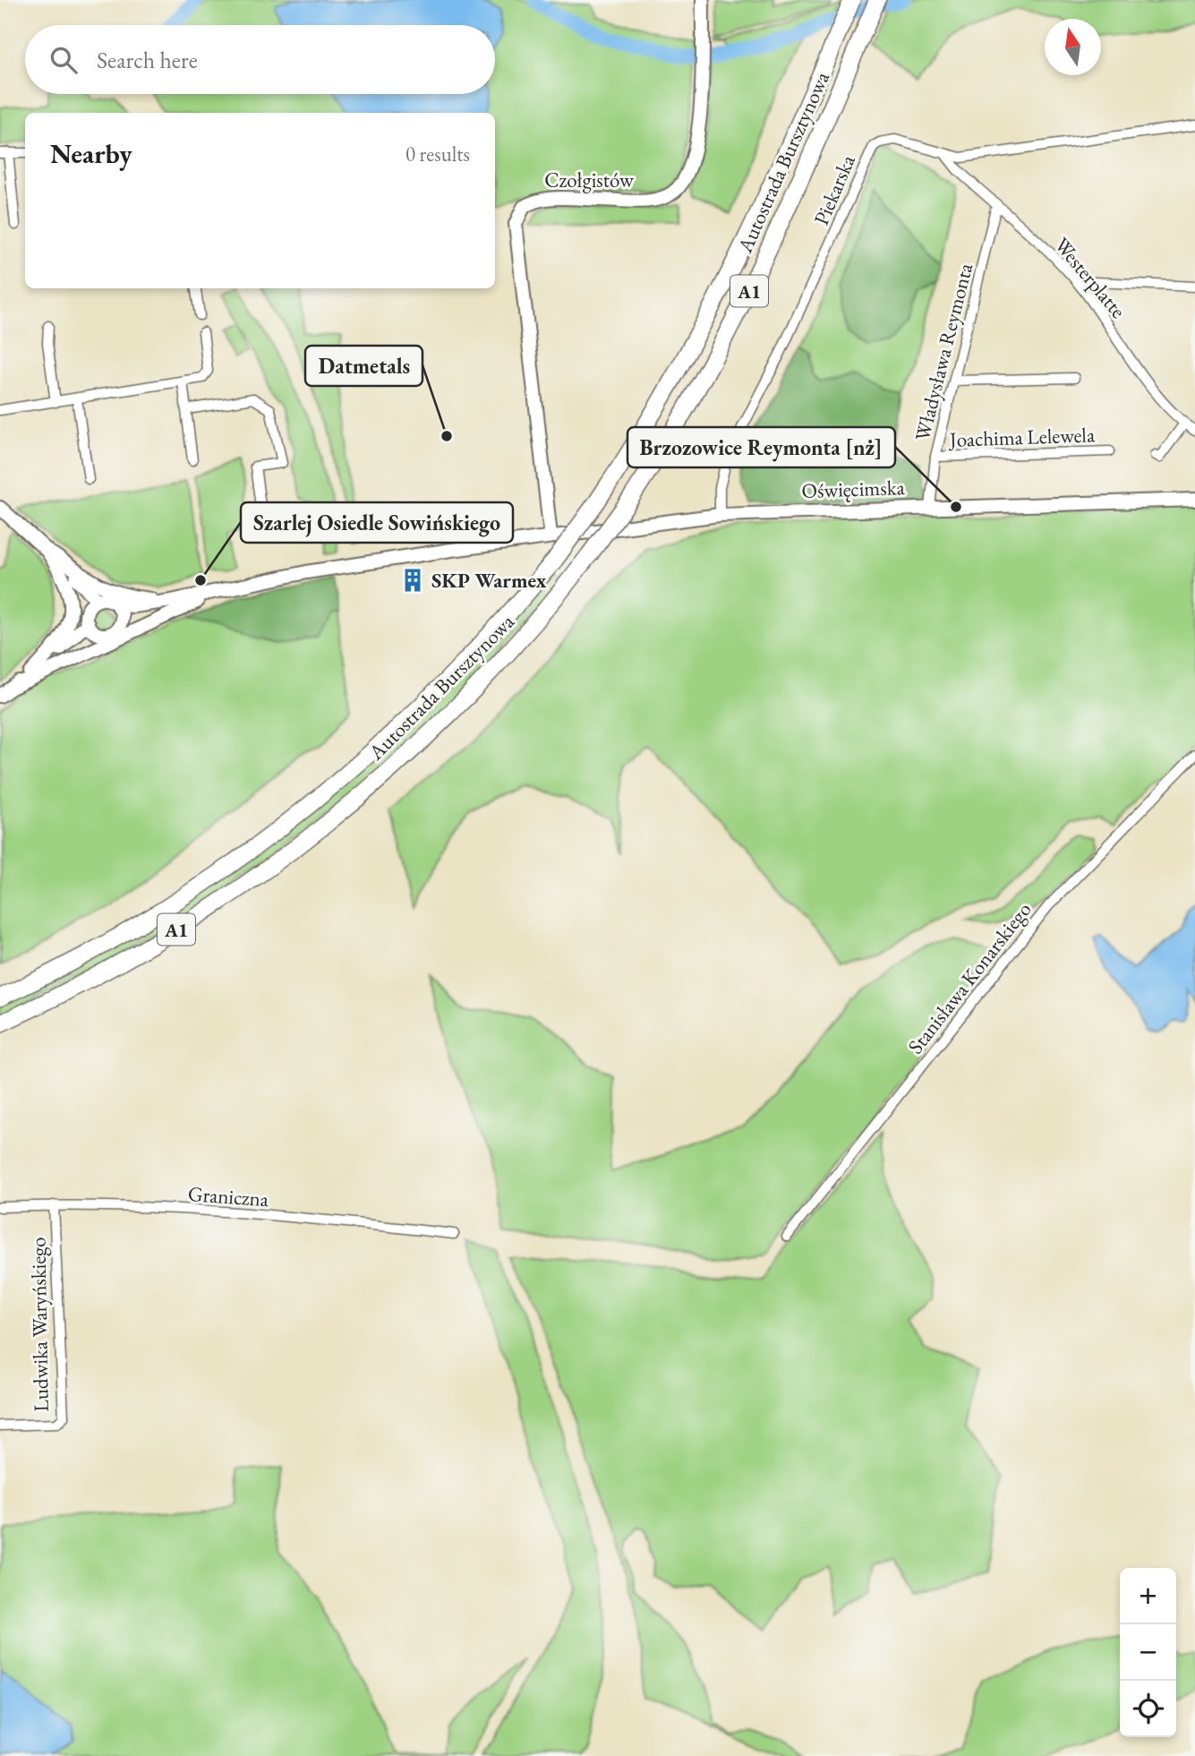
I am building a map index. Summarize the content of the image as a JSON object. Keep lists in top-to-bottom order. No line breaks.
{"streets":{"highway":["Autostrada Bursztynowa","A1"],"street":["Czołgistów","Piekarska","Westerplatte","Władysława Reymonta","Joachima Lelewela","Oświęcimska","Stanisława Konarskiego","Graniczna","Ludwika Waryńskiego"]},"crossings":[["Czołgistów","Oświęcimska"],["Piekarska","Westerplatte"],["Piekarska","Oświęcimska"],["Westerplatte","Władysława Reymonta"],["Władysława Reymonta","Joachima Lelewela"],["Władysława Reymonta","Oświęcimska"],["Graniczna","Ludwika Waryńskiego"]],"places":{"other":["Datmetals","Brzozowice Reymonta [nż]","Szarlej Osiedle Sowińskiego"],"building":["SKP Warmex"]},"north":"top","page":{"search":"Search here","heading":["Nearby","0 results"],"map_buttons":["+","−"]}}
